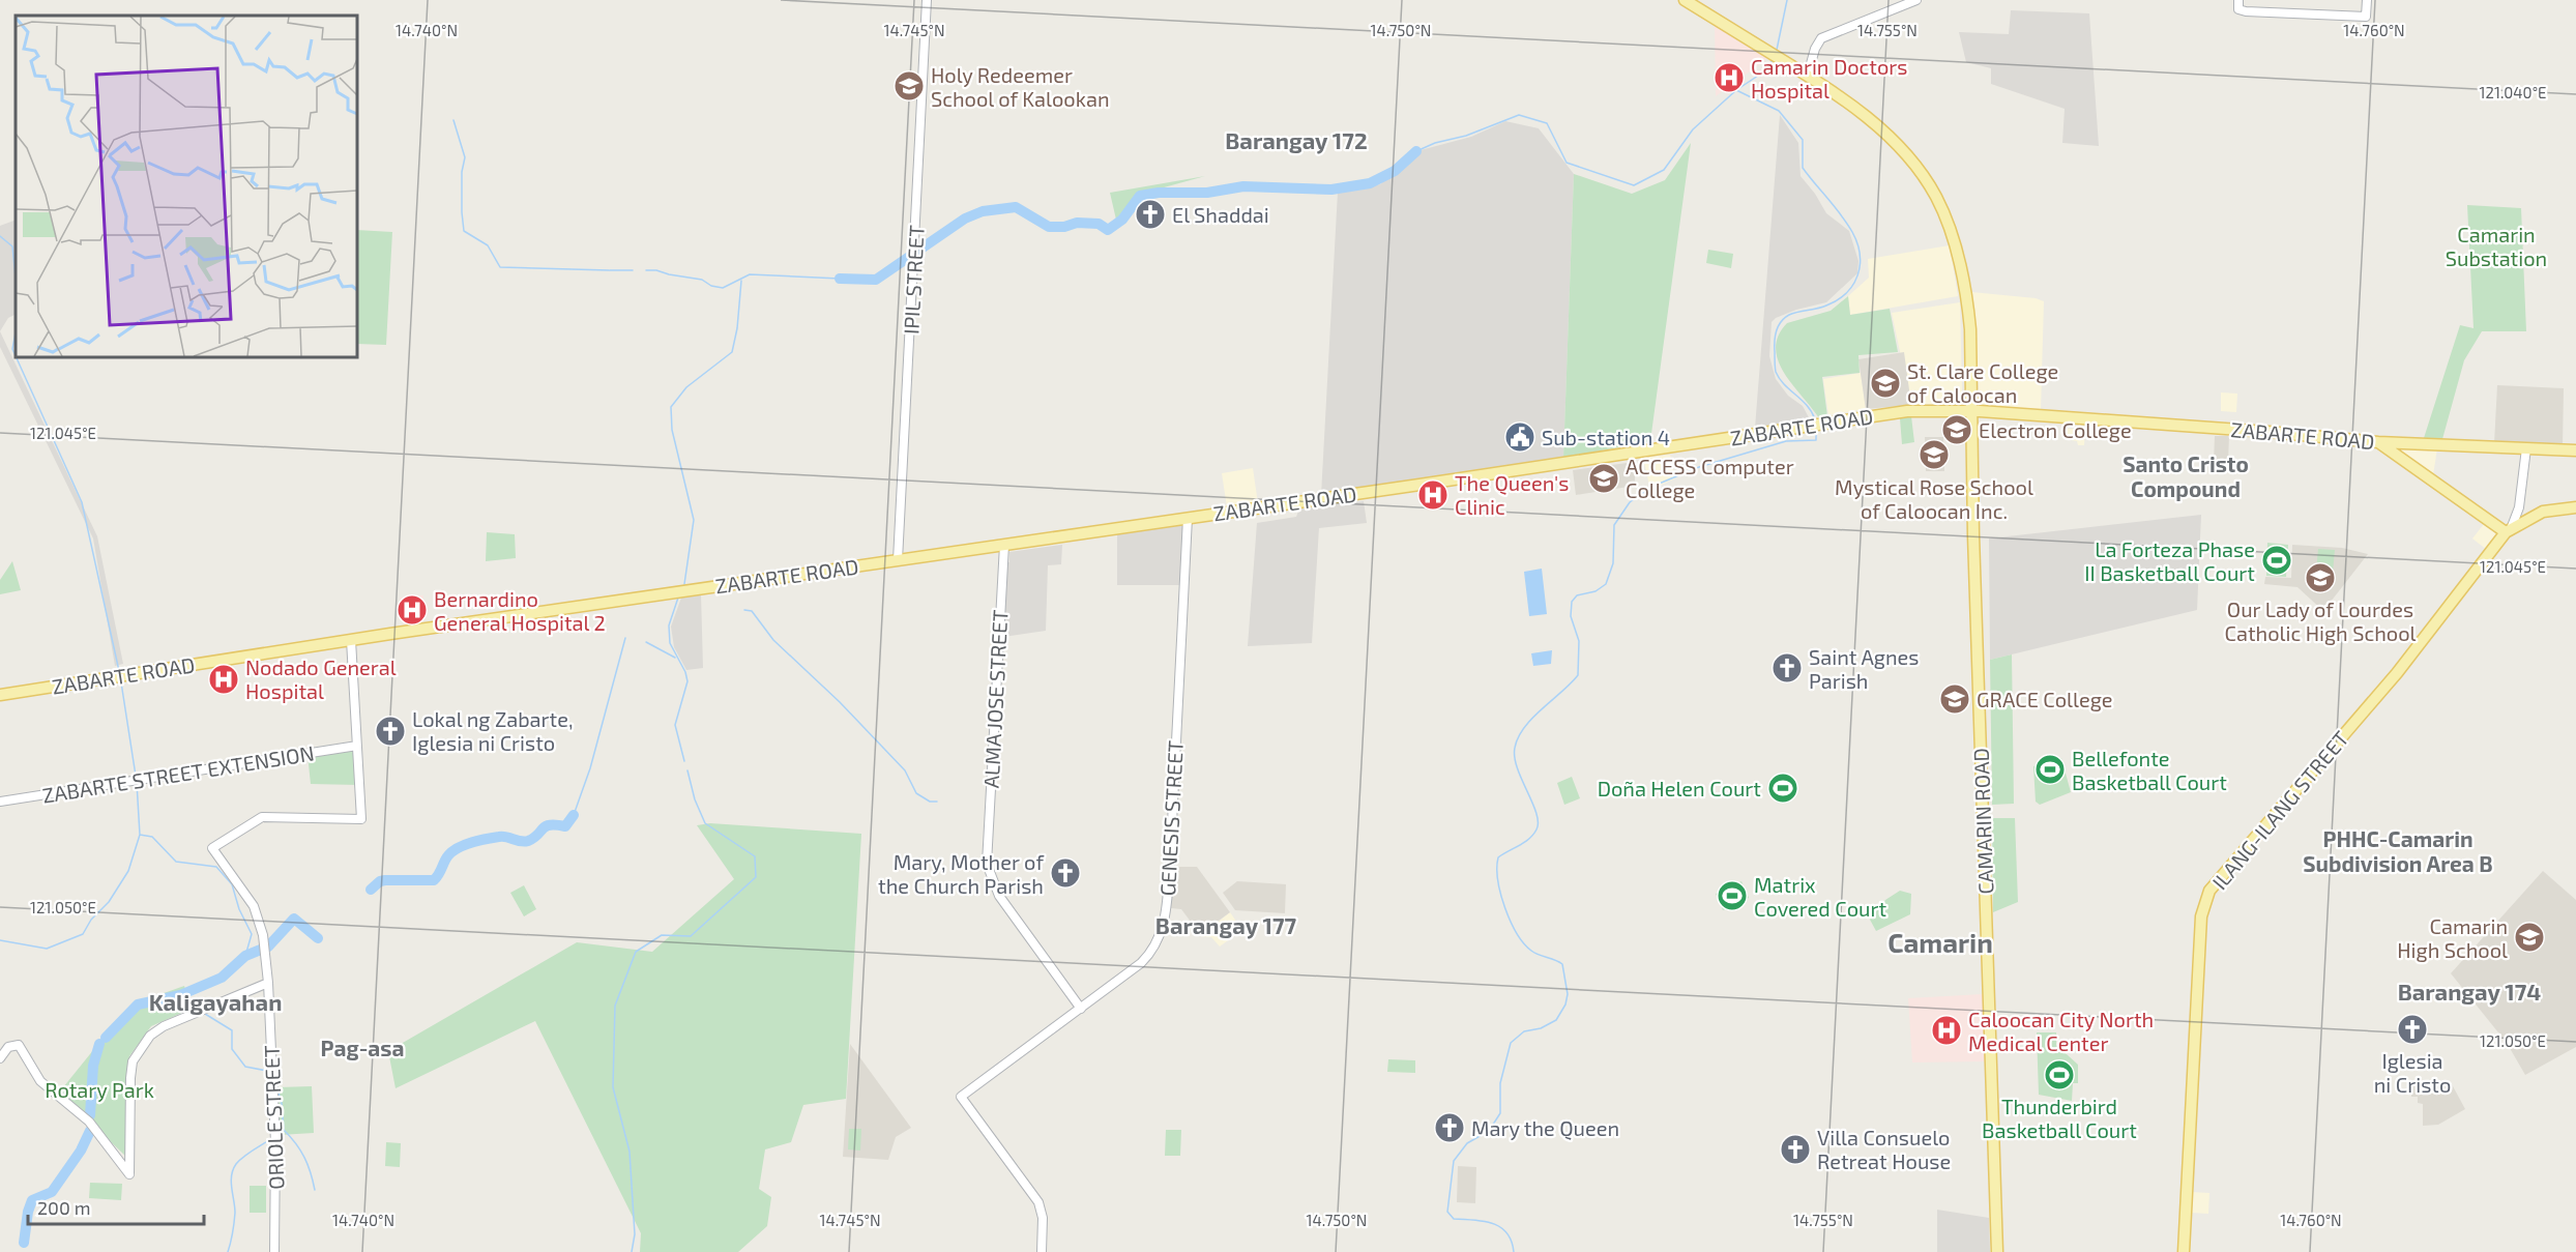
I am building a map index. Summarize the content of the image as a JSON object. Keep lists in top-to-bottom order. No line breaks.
{"streets":{"main road":["ZABARTE ROAD","ILANG-ILANG STREET","CAMARIN ROAD"],"street":["IPIL STREET","ALMA JOSE STREET","ZABARTE STREET EXTENSION","GENESIS STREET","ORIOLE STREET"]},"crossings":[["IPIL STREET","ZABARTE ROAD"],["ZABARTE ROAD","ALMA JOSE STREET"],["ZABARTE ROAD","GENESIS STREET"],["ZABARTE ROAD","CAMARIN ROAD"],["ALMA JOSE STREET","GENESIS STREET"],["ZABARTE STREET EXTENSION","ORIOLE STREET"]],"districts":["Barangay 172","Santo Cristo Compound","PHHC-Camarin Subdivision Area B","Barangay 177","Camarin","Barangay 174","Kaligayahan","Pag-asa"],"parks":["Camarin Substation","Rotary Park"],"places":{"hospital":["Camarin Doctors Hospital","The Queen's Clinic","Bernardino General Hospital 2","Nodado General Hospital","Caloocan City North Medical Center"],"school or university":["Holy Redeemer School of Kalookan","St. Clare College of Caloocan","Electron College","Mystical Rose School of Caloocan Inc.","ACCESS Computer College","Our Lady of Lourdes Catholic High School","GRACE College","Camarin High School"],"church":["El Shaddai","Saint Agnes Parish","Lokal ng Zabarte, Iglesia ni Cristo","Mary, Mother of the Church Parish","Iglesia ni Cristo","Mary the Queen","Villa Consuelo Retreat House"],"public building":["Sub-station 4"],"sports":["La Forteza Phase II Basketball Court","Bellefonte Basketball Court","Doña Helen Court","Matrix Covered Court","Thunderbird Basketball Court"]},"scale_bar":"200 m","coordinates":["14.740°N","14.745°N","14.750°N","14.755°N","14.760°N","121.040°E","121.045°E","121.050°E"]}
